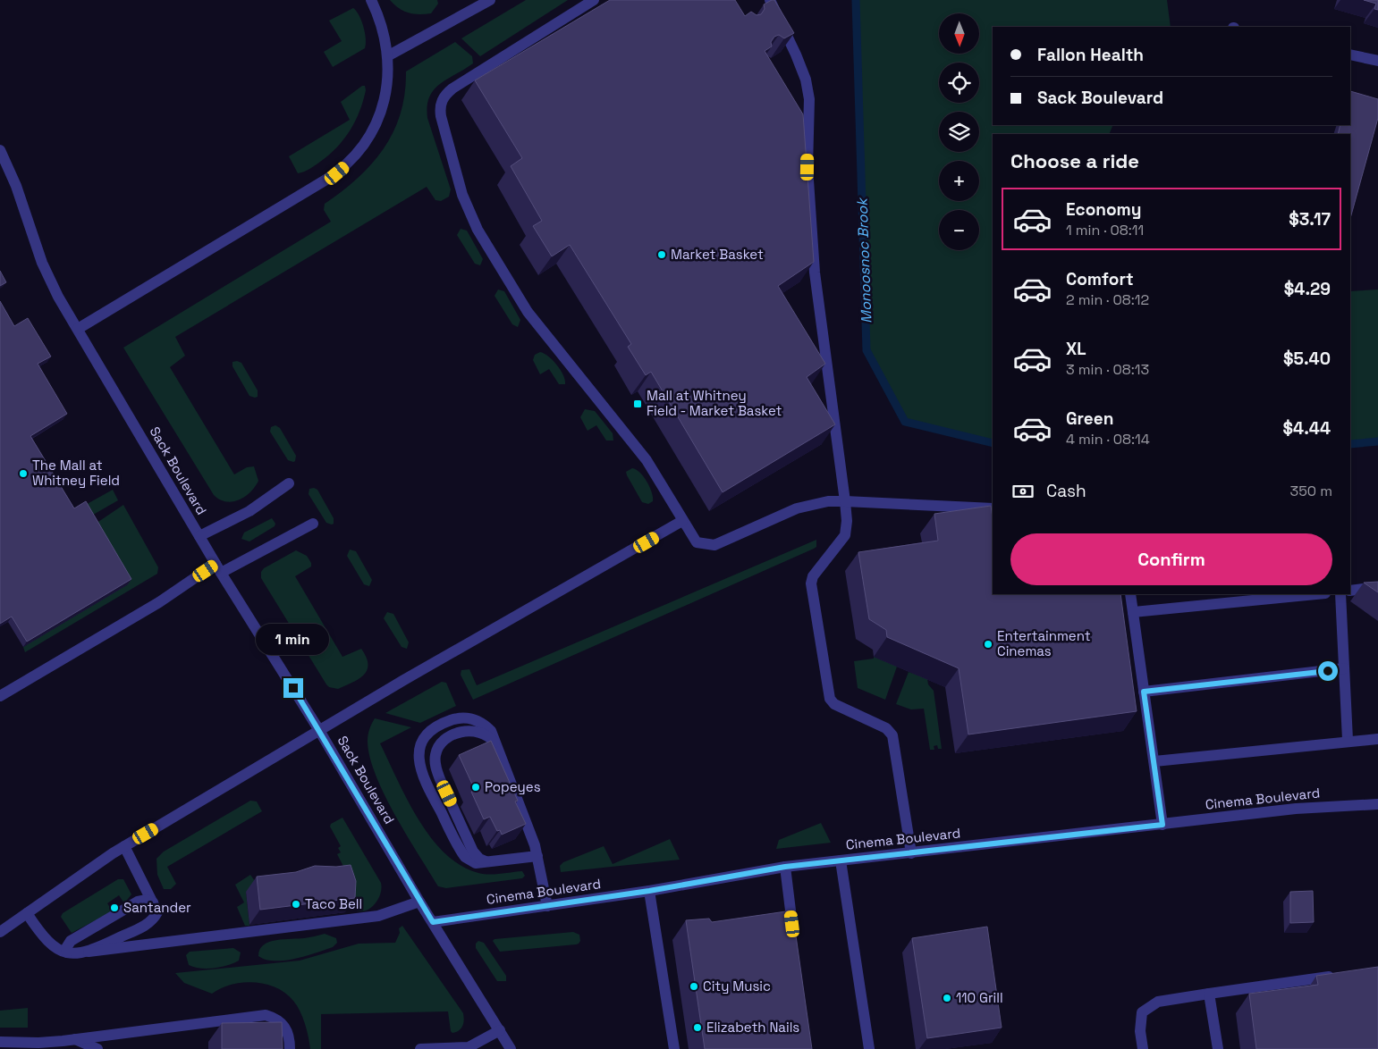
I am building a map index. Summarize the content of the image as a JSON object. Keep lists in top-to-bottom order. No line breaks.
{"streets":{"street":["Sack Boulevard","Cinema Boulevard"]},"crossings":[["Sack Boulevard","Cinema Boulevard"]],"water":["Monoosnoc Brook"],"places":{"other":["Market Basket","The Mall at Whitney Field","Entertainment Cinemas","Popeyes","Taco Bell","Santander","City Music","110 Grill","Elizabeth Nails"],"transit":["Mall at Whitney Field - Market Basket"]},"north":"bottom","page":{"map_buttons":["+","−"],"banner":["Fallon Health","Sack Boulevard"],"heading":"Choose a ride","list":[{"name":"Economy","note":"1 min · 08:11","value":"$3.17"},{"name":"Comfort","note":"2 min · 08:12","value":"$4.29"},{"name":"XL","note":"3 min · 08:13","value":"$5.40"},{"name":"Green","note":"4 min · 08:14","value":"$4.44"}],"pay":["Cash","350 m"],"buttons":"Confirm","bubble":"1 min"}}
